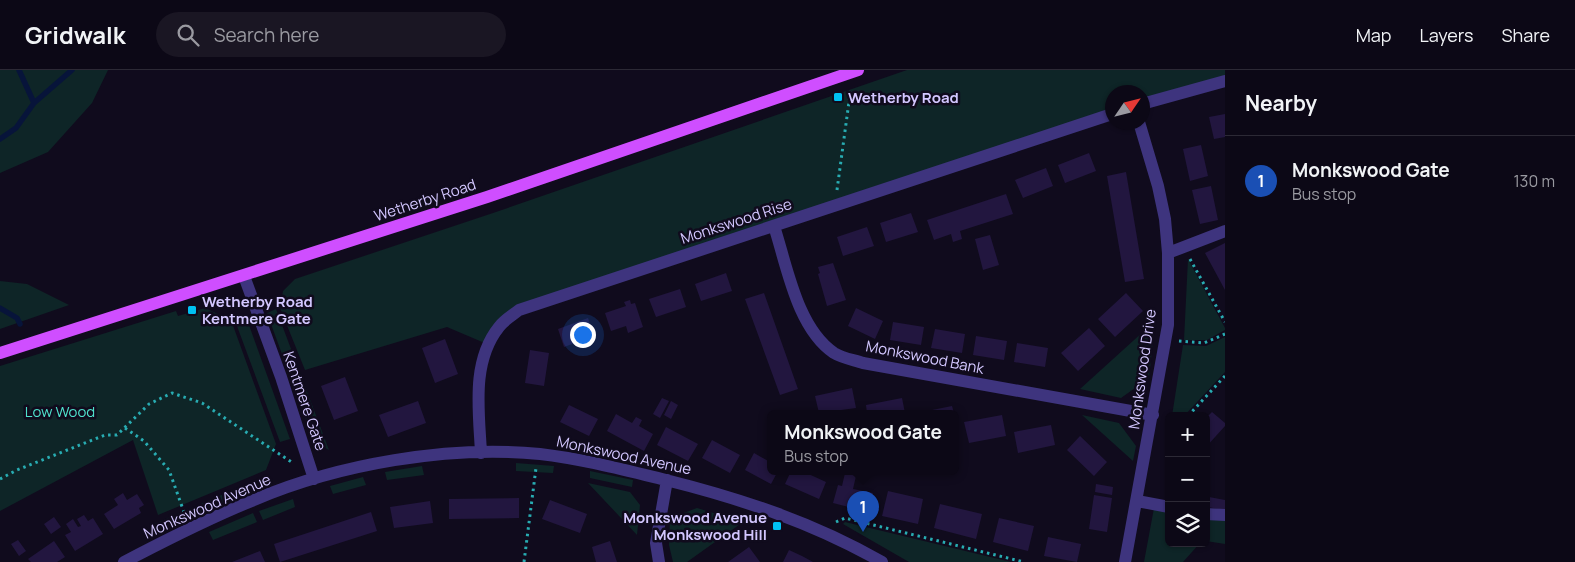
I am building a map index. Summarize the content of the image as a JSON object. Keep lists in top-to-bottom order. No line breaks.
{"streets":{"main road":["Wetherby Road"],"street":["Monkswood Rise","Monkswood Bank","Monkswood Drive","Kentmere Gate","Monkswood Avenue"]},"crossings":[["Wetherby Road","Kentmere Gate"],["Monkswood Rise","Monkswood Bank"],["Monkswood Rise","Monkswood Avenue"],["Monkswood Bank","Monkswood Drive"],["Kentmere Gate","Monkswood Avenue"]],"parks":["Low Wood"],"places":{"transit":["Wetherby Road","Wetherby Road Kentmere Gate","Monkswood Avenue Monkswood Hill"]},"north":"top right","page":{"header":"Gridwalk","search":"Search here","nav":["Map","Layers","Share"],"heading":"Nearby","list":[{"mark":"1","name":"Monkswood Gate","note":"Bus stop","value":"130 m"}],"popup":["Monkswood Gate","Bus stop"],"map_buttons":["+","−"],"pins":"1"}}
